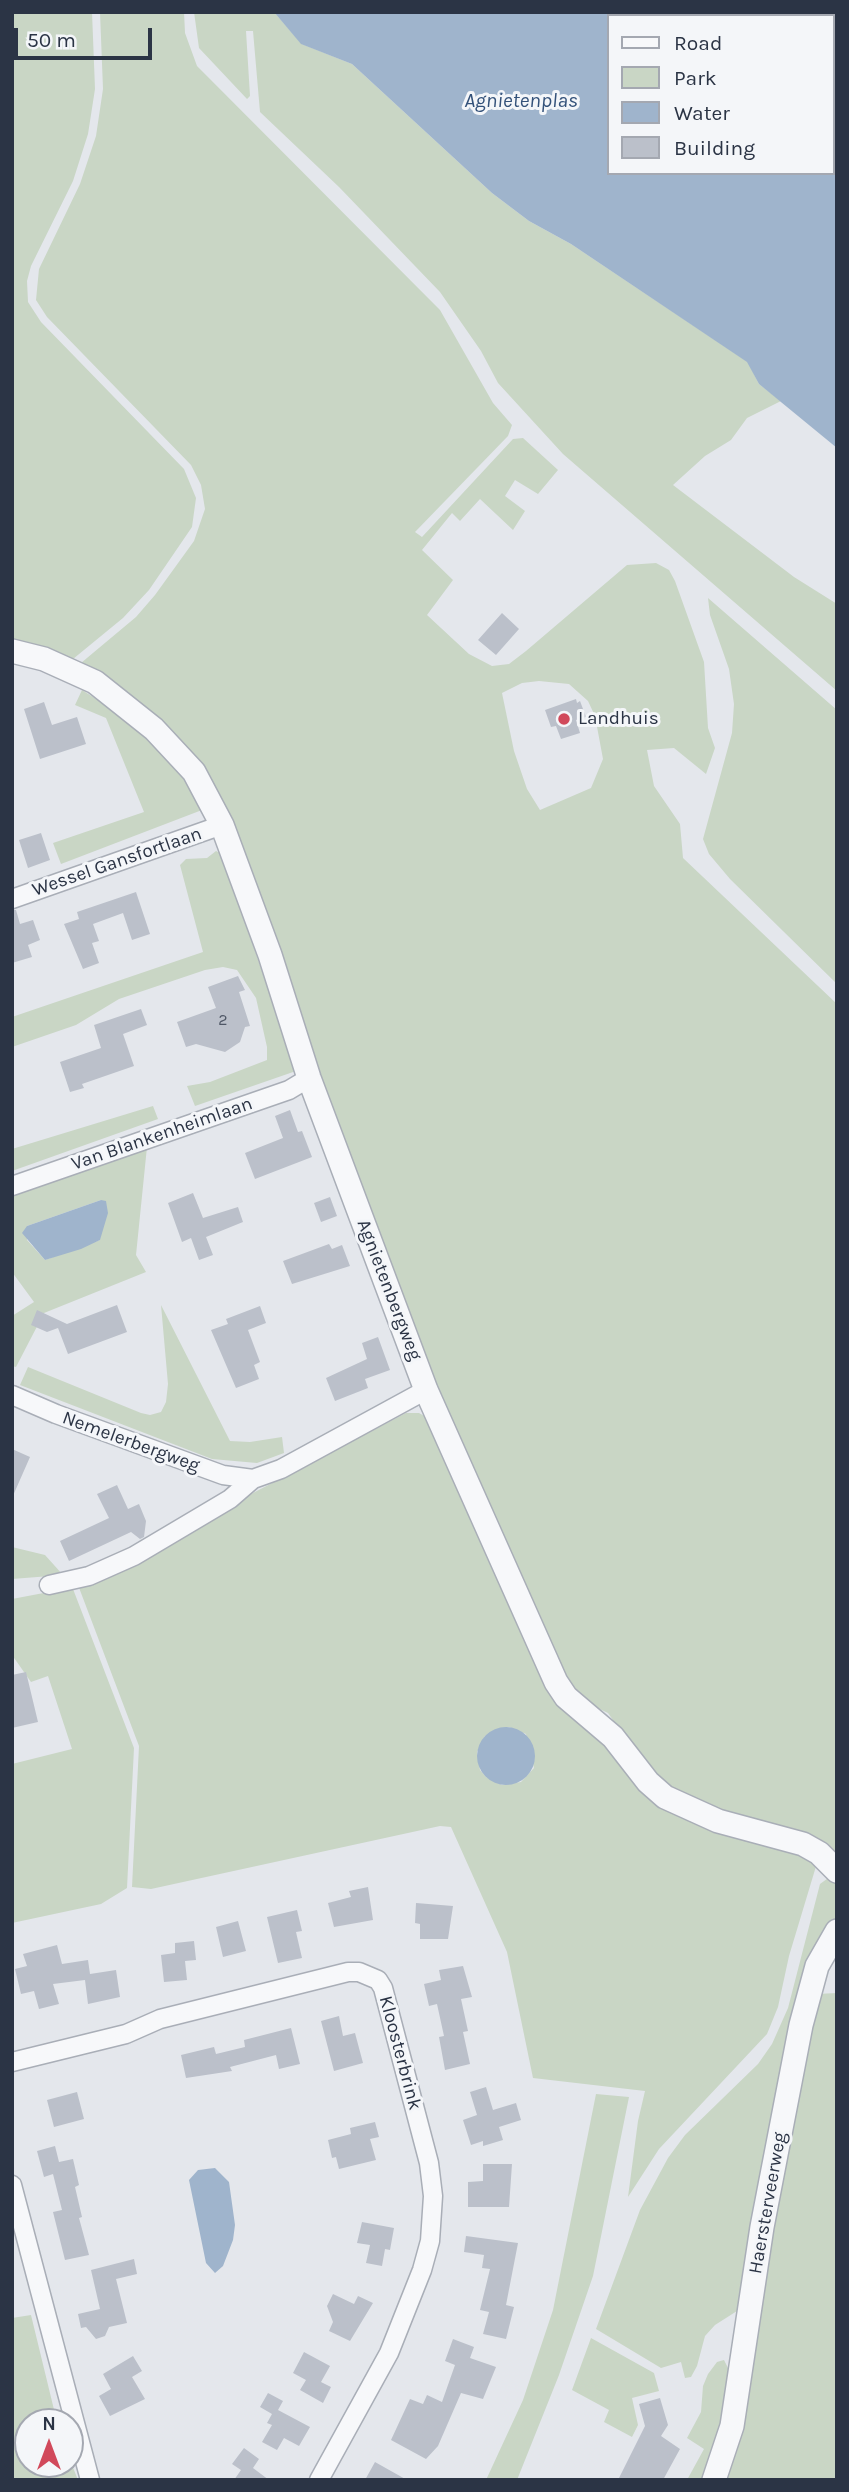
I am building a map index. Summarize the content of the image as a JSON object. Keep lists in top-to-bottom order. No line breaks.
{"streets":{"street":["Wessel Gansfortlaan","Van Blankenheimlaan","Agnietenbergweg","Nemelerbergweg","Kloosterbrink","Haersterveerweg"]},"crossings":[["Wessel Gansfortlaan","Agnietenbergweg"],["Van Blankenheimlaan","Agnietenbergweg"]],"water":["Agnietenplas"],"places":["Landhuis"],"house_numbers":["2"],"legend":["Road","Park","Water","Building"],"scale_bar":"50 m","north":"top"}
